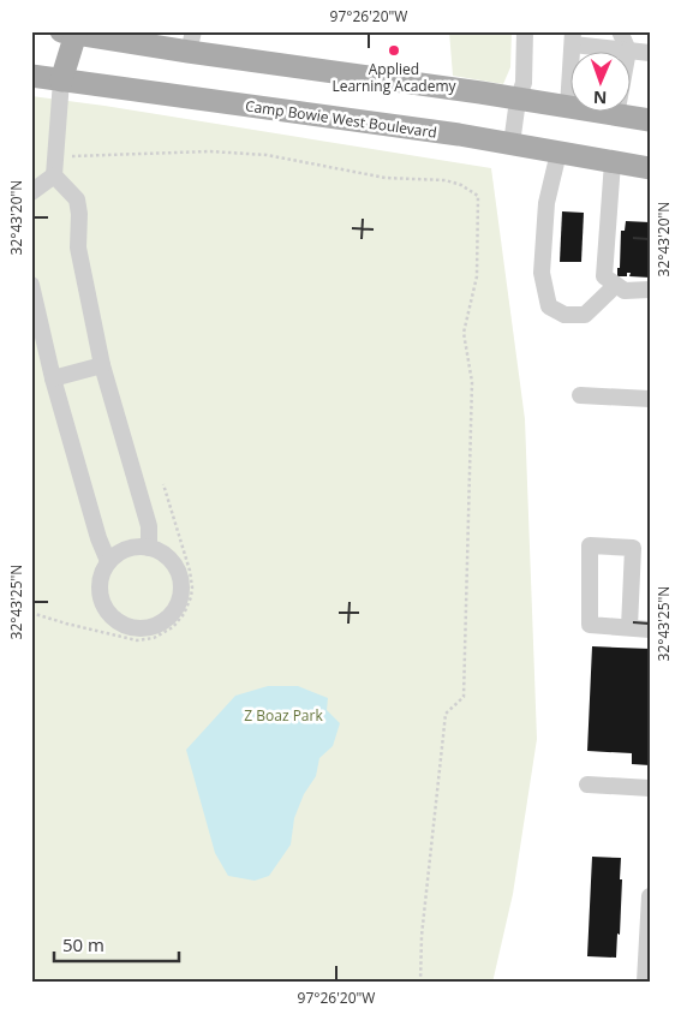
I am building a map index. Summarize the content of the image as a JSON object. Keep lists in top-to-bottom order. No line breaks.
{"streets":{"main road":["Camp Bowie West Boulevard"]},"parks":["Z Boaz Park"],"places":["Applied Learning Academy"],"scale_bar":"50 m","north":"bottom","coordinates":["97°26'20\"W","32°43'20\"N","32°43'25\"N"]}
